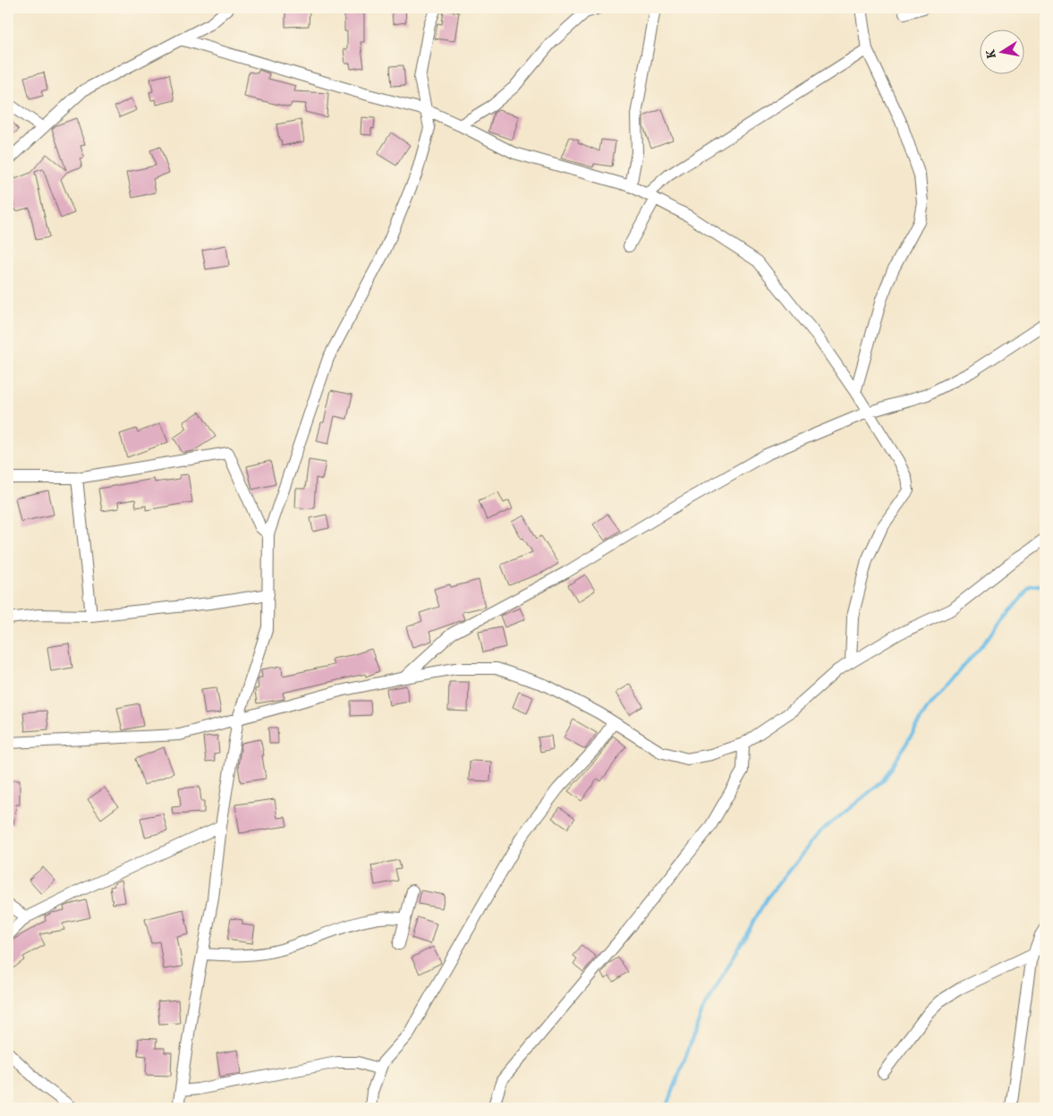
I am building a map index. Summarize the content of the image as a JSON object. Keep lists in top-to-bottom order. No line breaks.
{"north":"left"}
